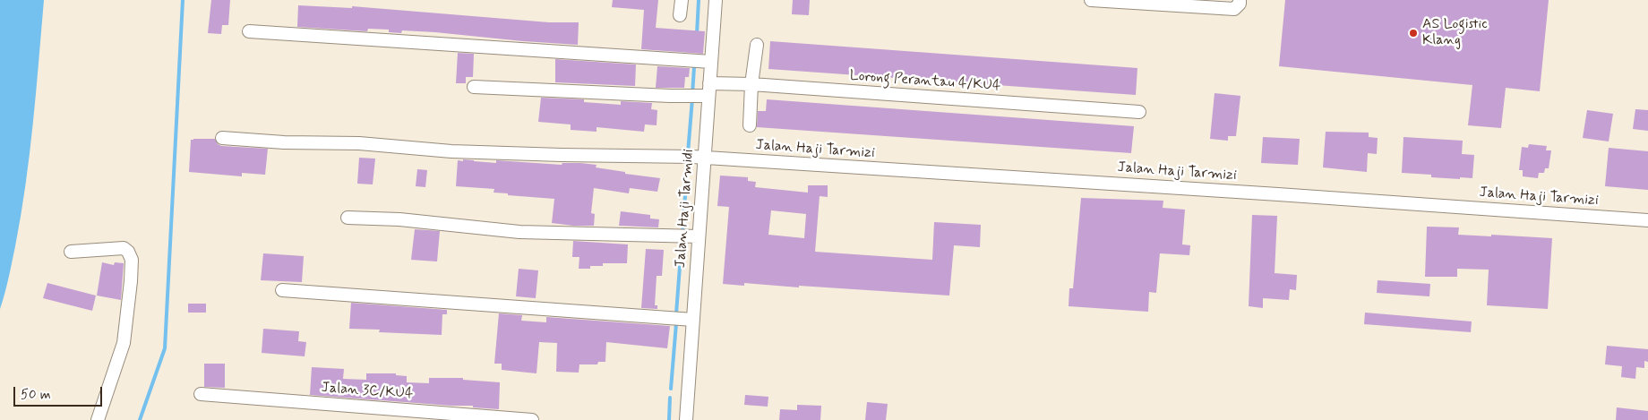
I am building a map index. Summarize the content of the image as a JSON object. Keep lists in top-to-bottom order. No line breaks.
{"streets":{"street":["Lorong Perantau 4/KU4","Jalan Haji Tarmizi","Jalan Haji Tarmidi","Jalan 3C/KU4"]},"crossings":[["Lorong Perantau 4/KU4","Jalan Haji Tarmidi"],["Jalan Haji Tarmizi","Jalan Haji Tarmidi"]],"places":["AS Logistic Klang"],"scale_bar":"50 m"}
